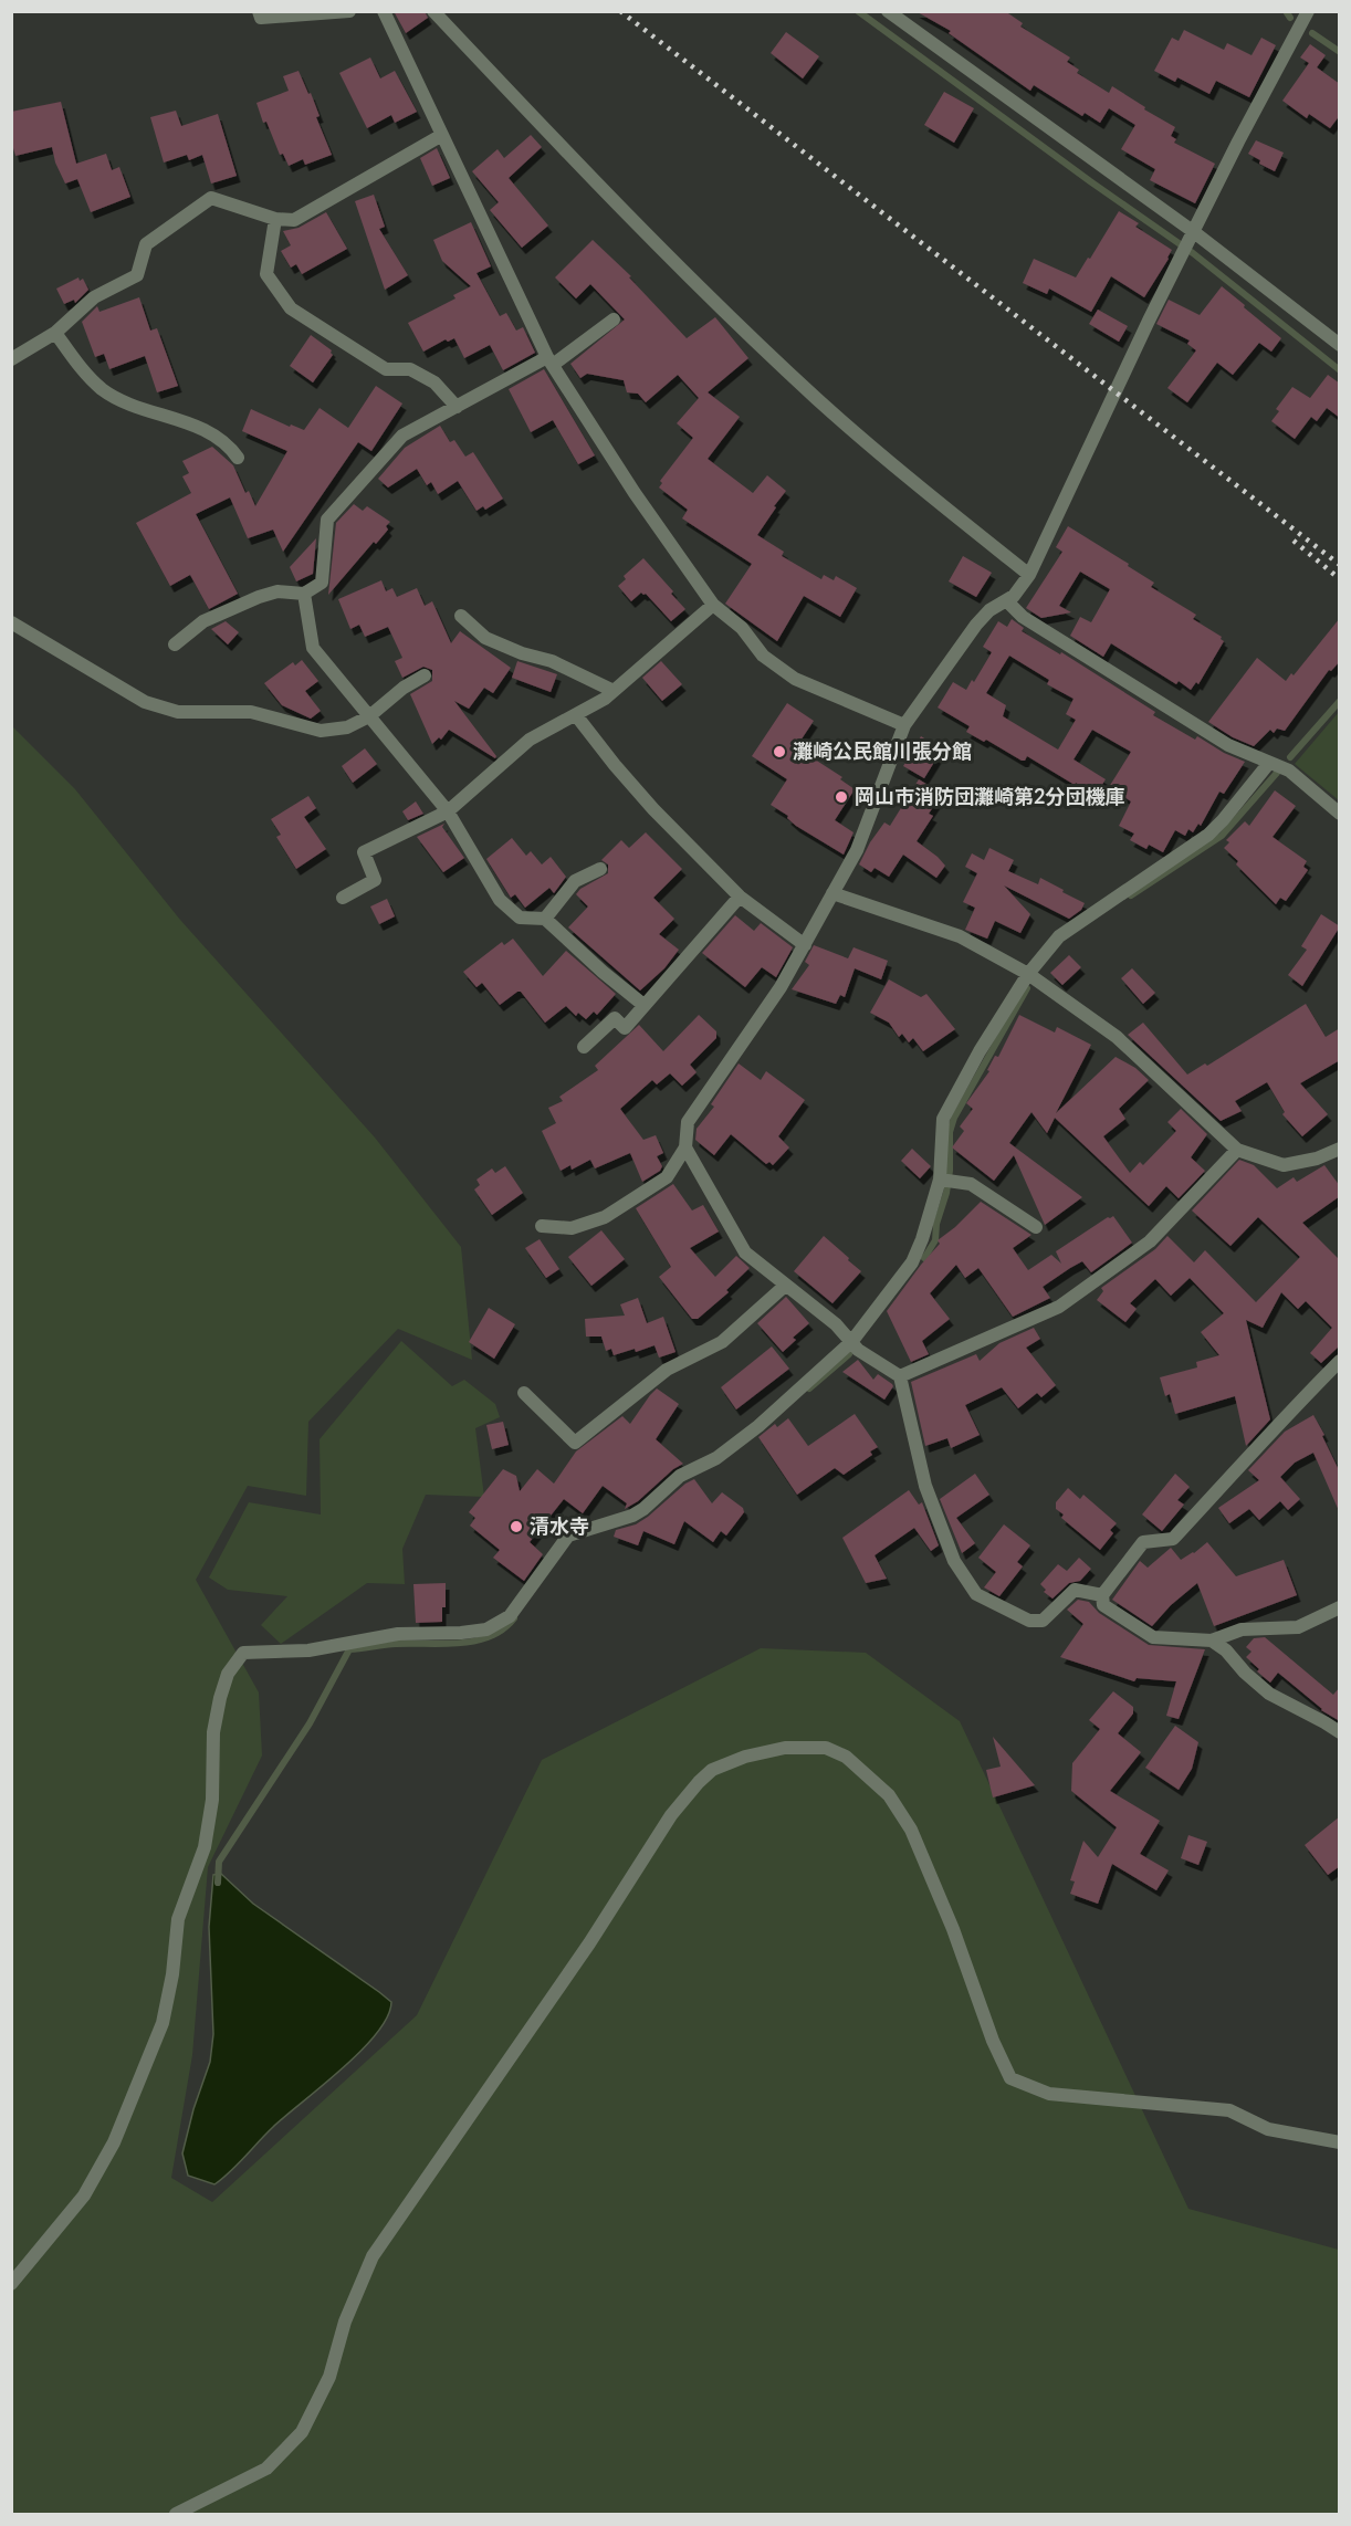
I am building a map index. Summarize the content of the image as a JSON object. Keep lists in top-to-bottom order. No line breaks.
{"places":["灘崎公民館川張分館","岡山市消防団灘崎第2分団機庫","清水寺"]}
